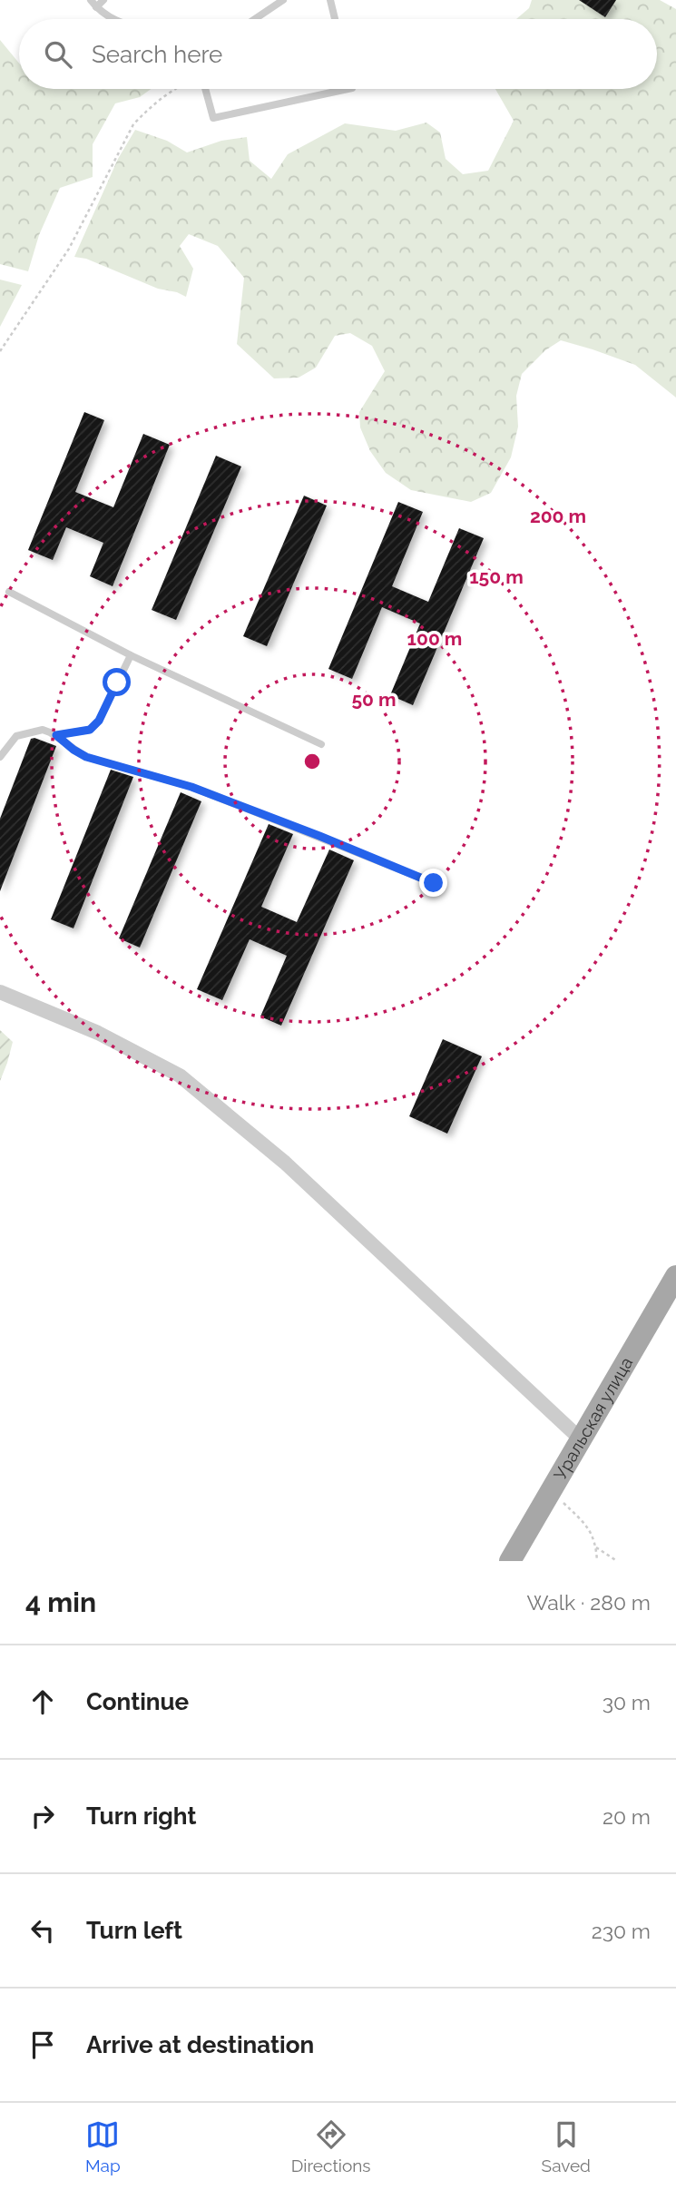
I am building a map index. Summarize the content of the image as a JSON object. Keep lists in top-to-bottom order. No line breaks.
{"streets":{"main road":["Уральская улица"]},"page":{"search":"Search here","heading":["4 min","Walk · 280 m"],"list":[["Continue","30 m"],["Turn right","20 m"],["Turn left","230 m"],"Arrive at destination"],"nav":["Map","Directions","Saved"]},"rings":["200 m","150 m","100 m","50 m"]}
